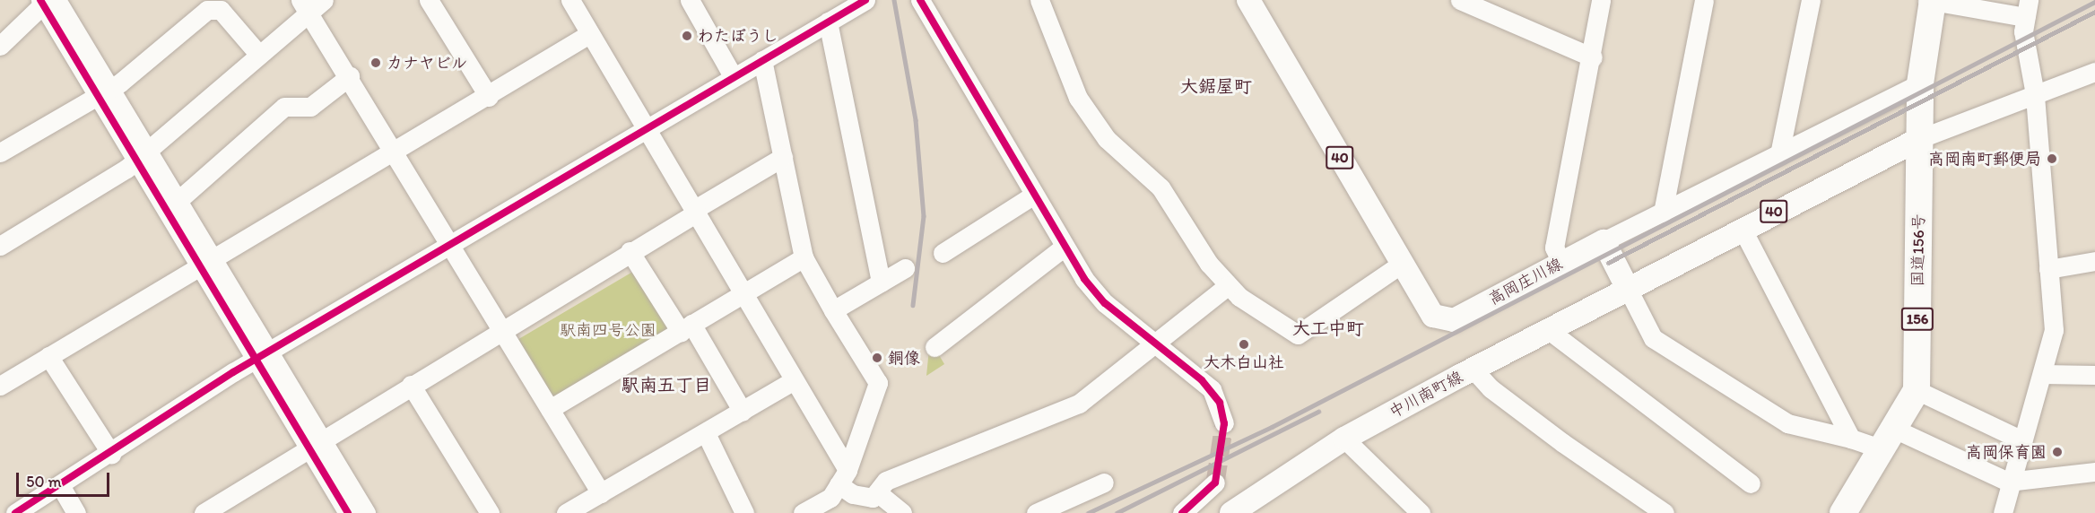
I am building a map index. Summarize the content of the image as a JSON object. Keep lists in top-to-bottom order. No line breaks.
{"streets":{"highway":["国道156号","156"],"main road":["40","高岡庄川線","中川南町線"]},"crossings":[["40","国道156号"],["40","中川南町線"]],"districts":["大鋸屋町","大工中町","駅南五丁目"],"parks":["駅南四号公園"],"places":["わたぼうし","カナヤビル","高岡南町郵便局","大木白山社","銅像","高岡保育園"],"scale_bar":"50 m"}
